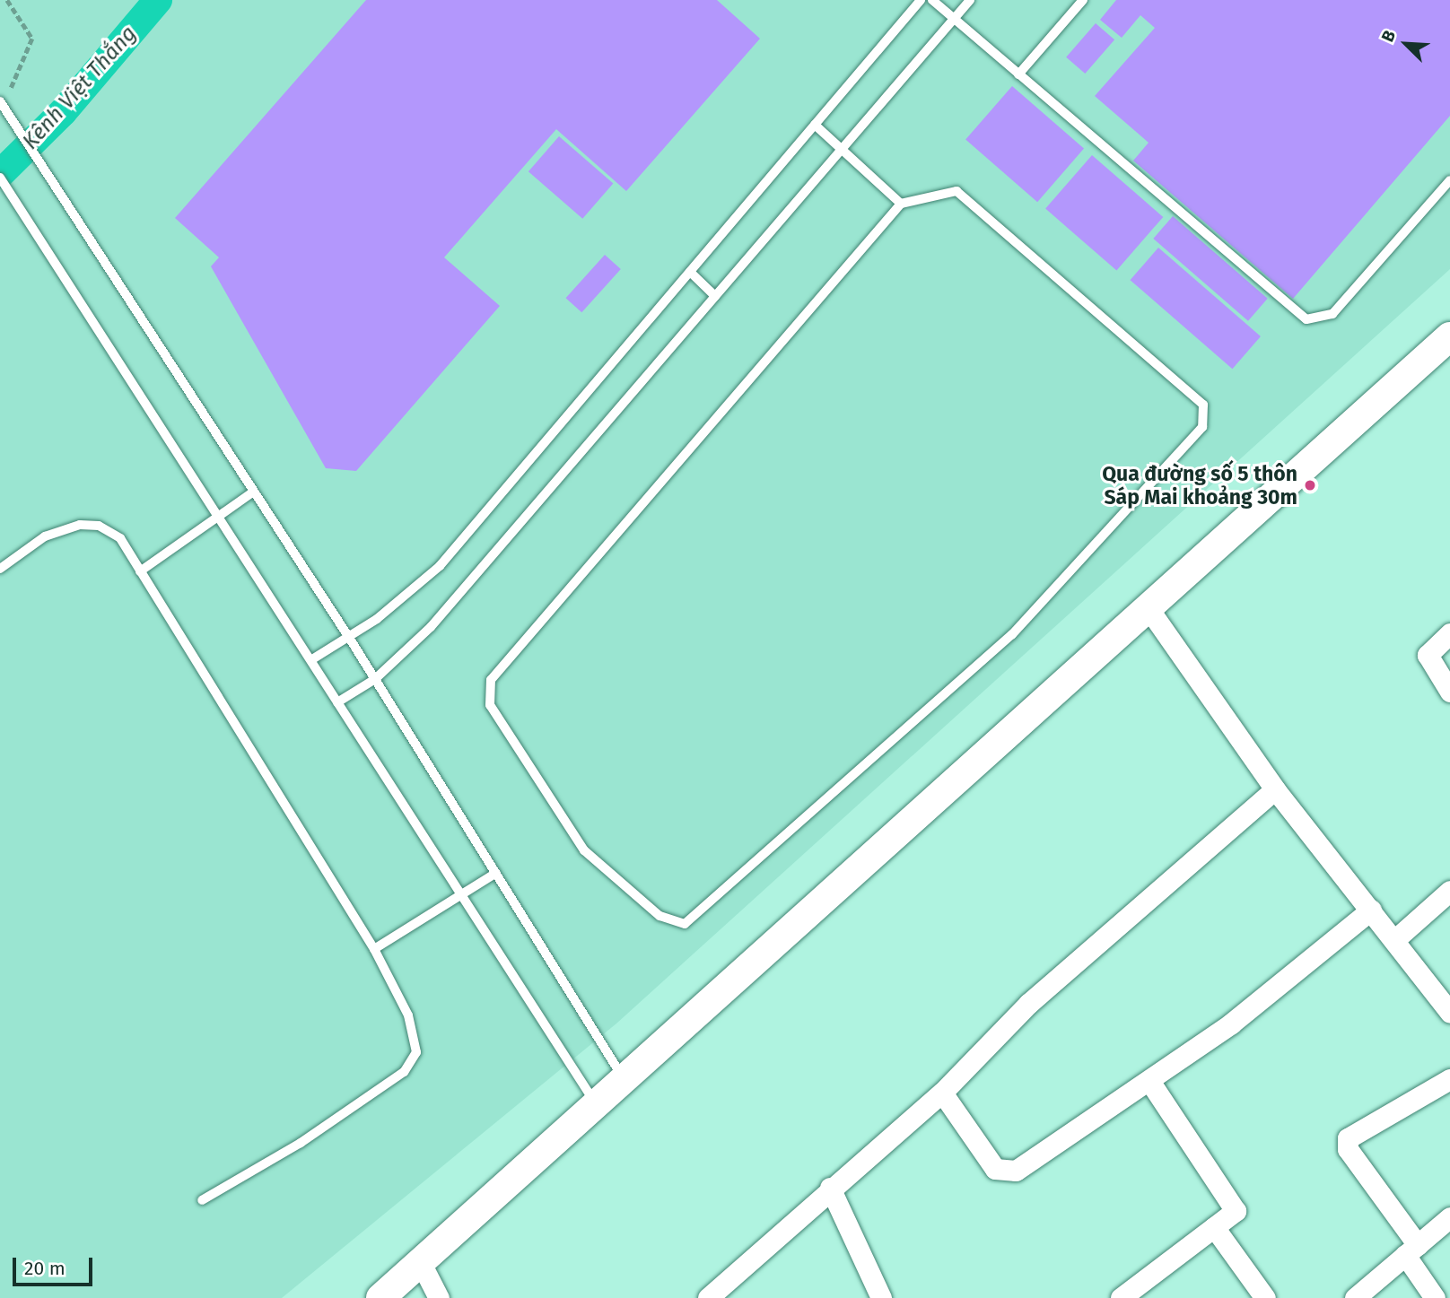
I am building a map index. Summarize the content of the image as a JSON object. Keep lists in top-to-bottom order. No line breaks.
{"water":["Kênh Việt Thắng"],"places":["Qua đường số 5 thôn Sáp Mai khoảng 30m"],"scale_bar":"20 m","north":"top left"}
